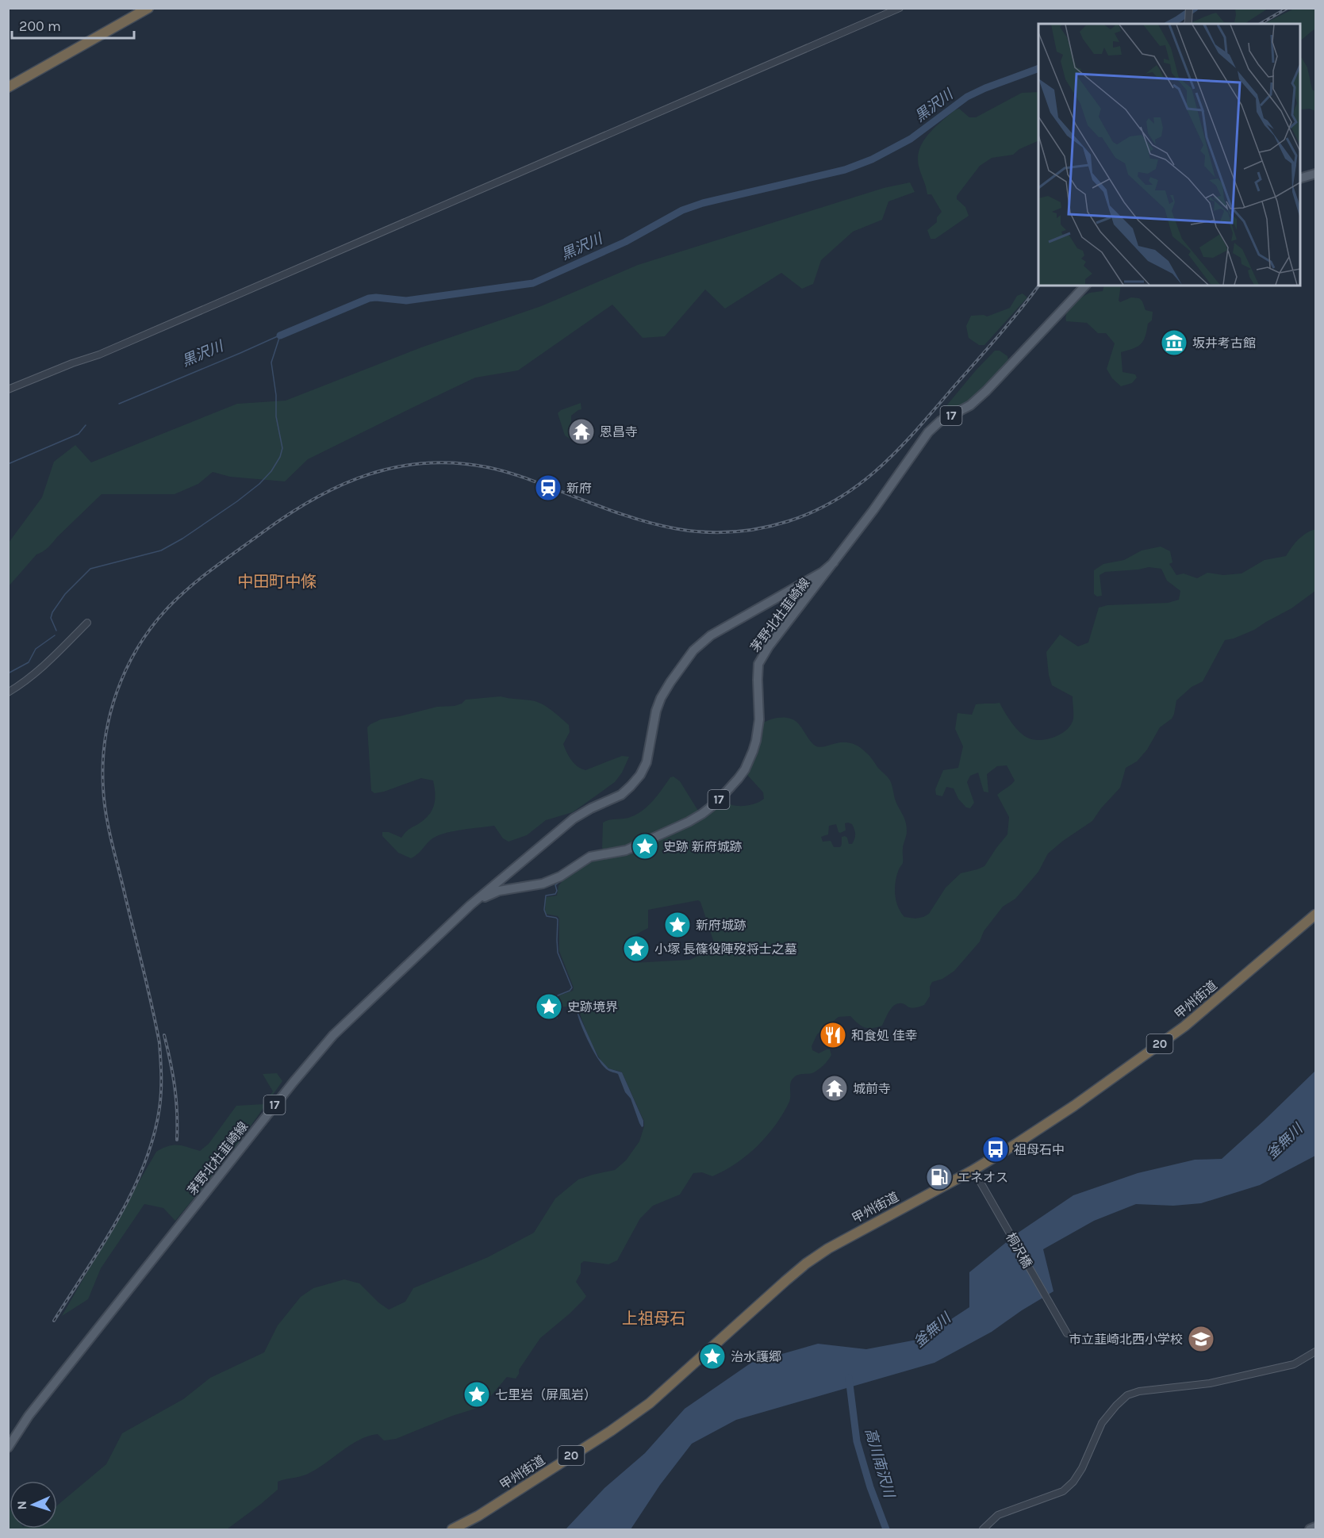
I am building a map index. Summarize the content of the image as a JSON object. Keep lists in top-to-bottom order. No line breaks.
{"streets":{"highway":["甲州街道","20"],"main road":["17","茅野北杜韮崎線"],"street":["桐沢橋"]},"crossings":[["甲州街道","桐沢橋"]],"districts":["中田町中條","上祖母石"],"water":["黒沢川","釜無川","高川南沢川"],"places":{"museum":["坂井考古館"],"temple":["恩昌寺","城前寺"],"station":["新府"],"place":["史跡 新府城跡","新府城跡","小塚 長篠役陣歿将士之墓","史跡境界","治水護郷","七里岩（屏風岩）"],"restaurant":["和食処 佳幸"],"bus stop":["祖母石中"],"fuel station":["エネオス"],"school or university":["市立韮崎北西小学校"]},"scale_bar":"200 m","north":"left"}
